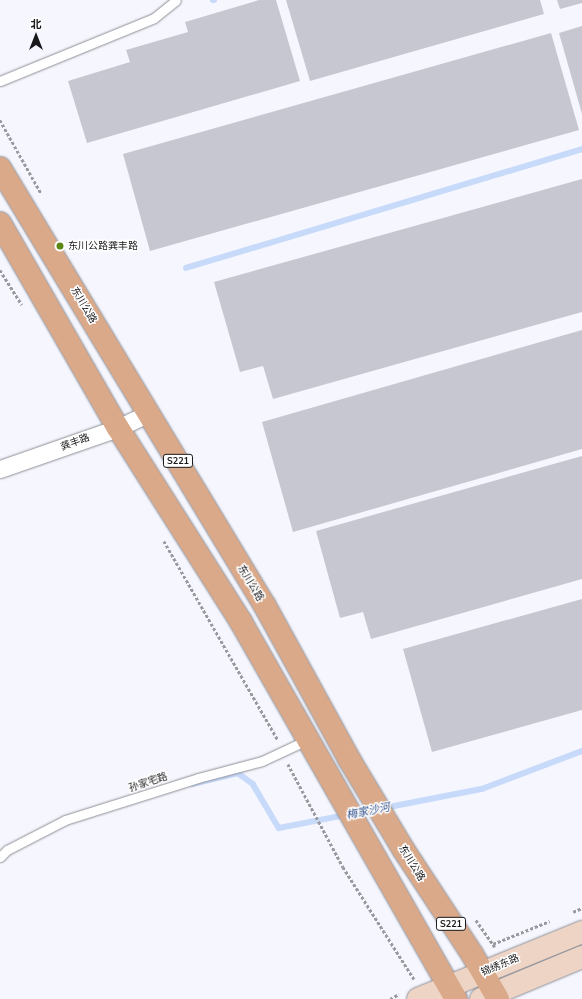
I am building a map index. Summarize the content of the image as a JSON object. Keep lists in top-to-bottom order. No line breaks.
{"streets":{"main road":["东川公路","S221","锦绣东路"],"street":["龚丰路"],"lane":["孙家宅路"]},"crossings":[["东川公路","龚丰路"],["东川公路","锦绣东路"]],"water":["梅家沙河"],"places":["东川公路龚丰路"],"north":"top"}
